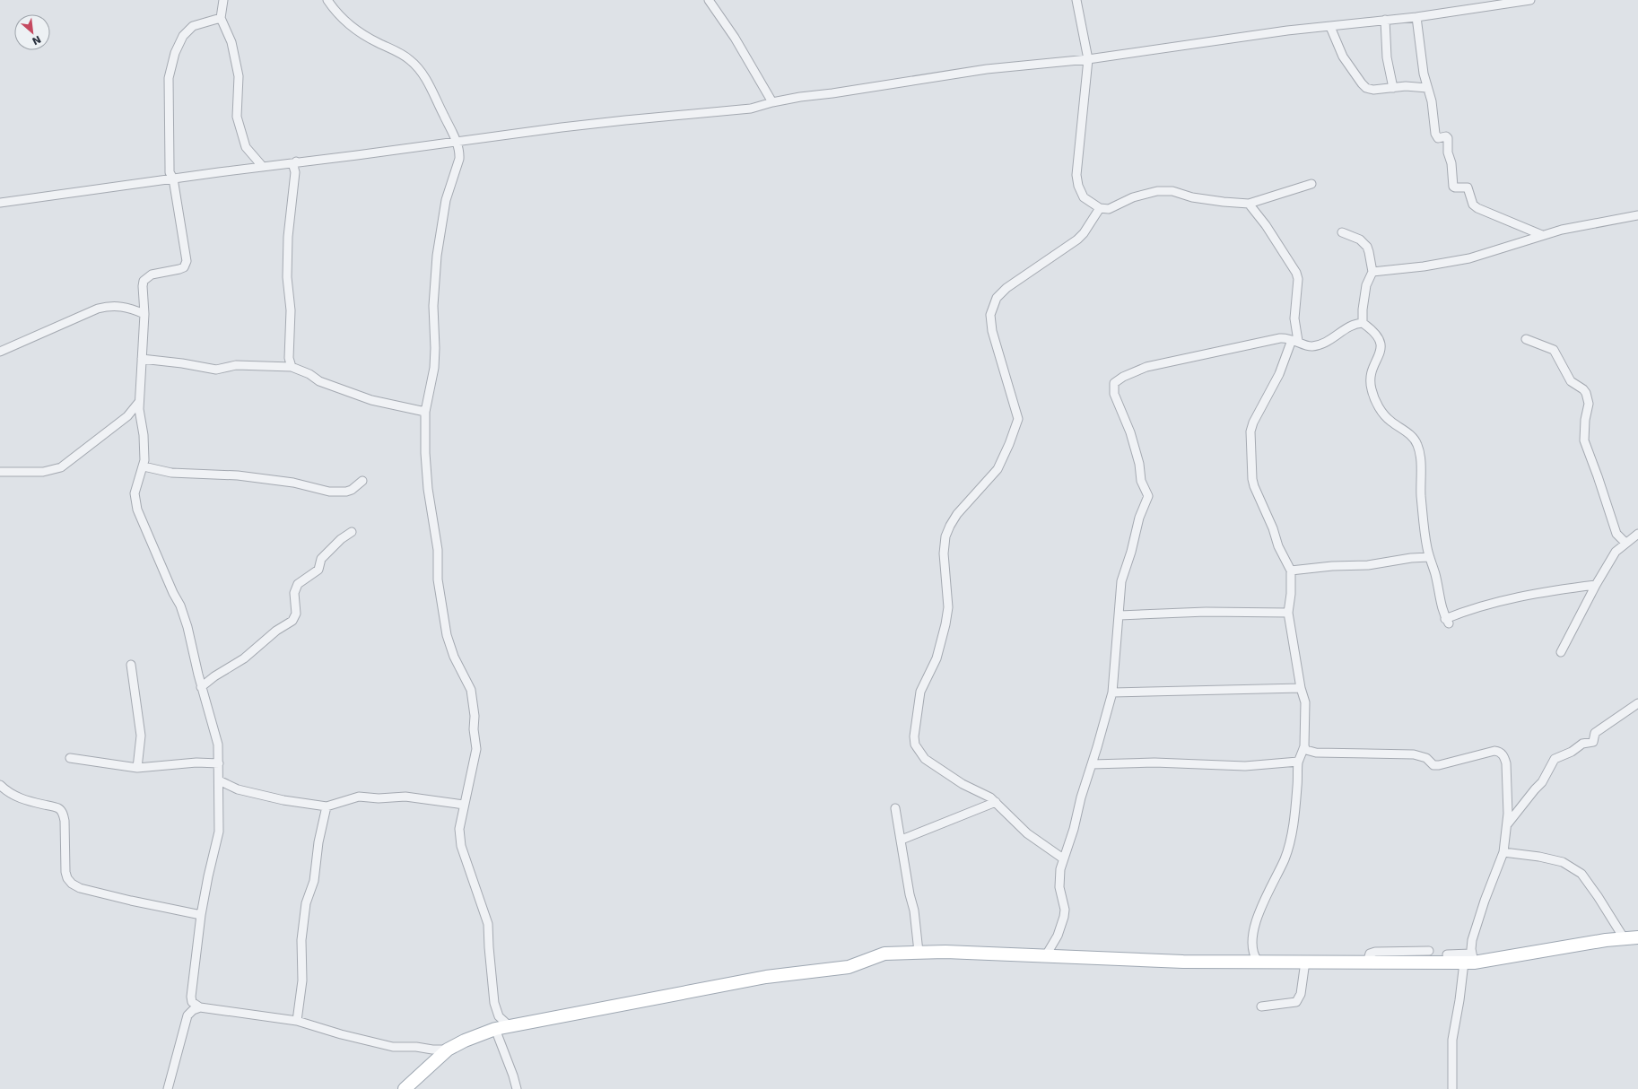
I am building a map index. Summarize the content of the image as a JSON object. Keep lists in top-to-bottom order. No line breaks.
{"north":"bottom right"}
